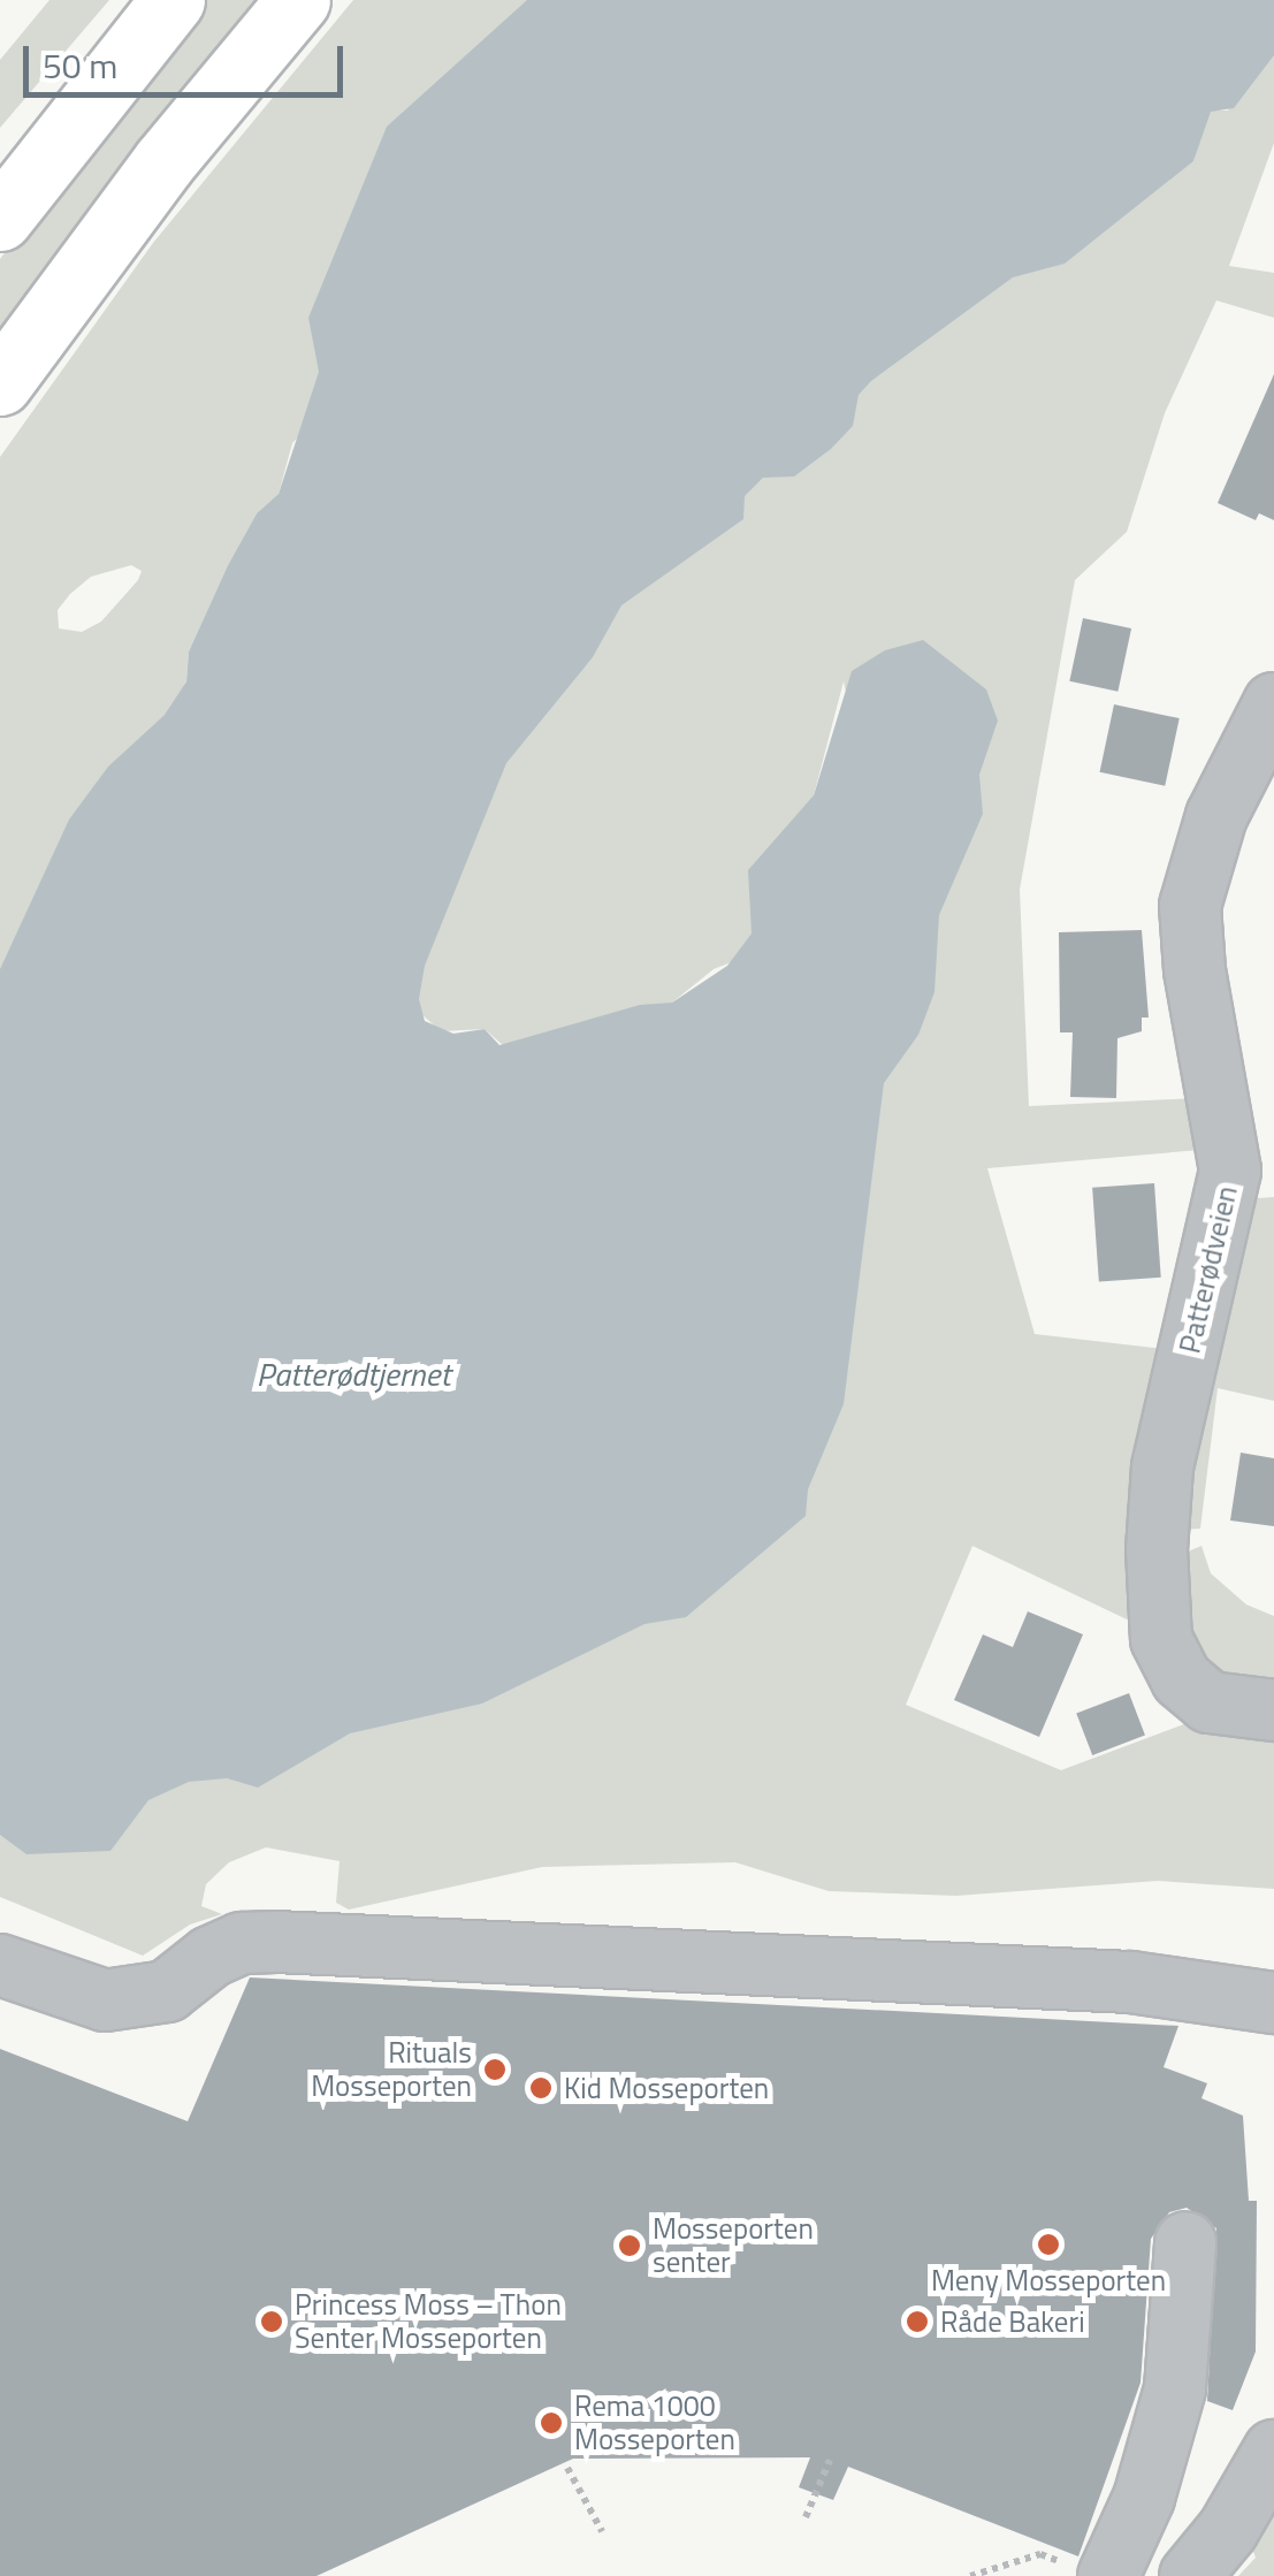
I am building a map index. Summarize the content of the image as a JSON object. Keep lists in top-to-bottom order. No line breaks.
{"streets":{"street":["Patterødveien"]},"water":["Patterødtjernet"],"places":["Rituals Mosseporten","Kid Mosseporten","Meny Mosseporten","Mosseporten senter","Princess Moss – Thon Senter Mosseporten","Råde Bakeri","Rema 1000 Mosseporten"],"scale_bar":"50 m"}
